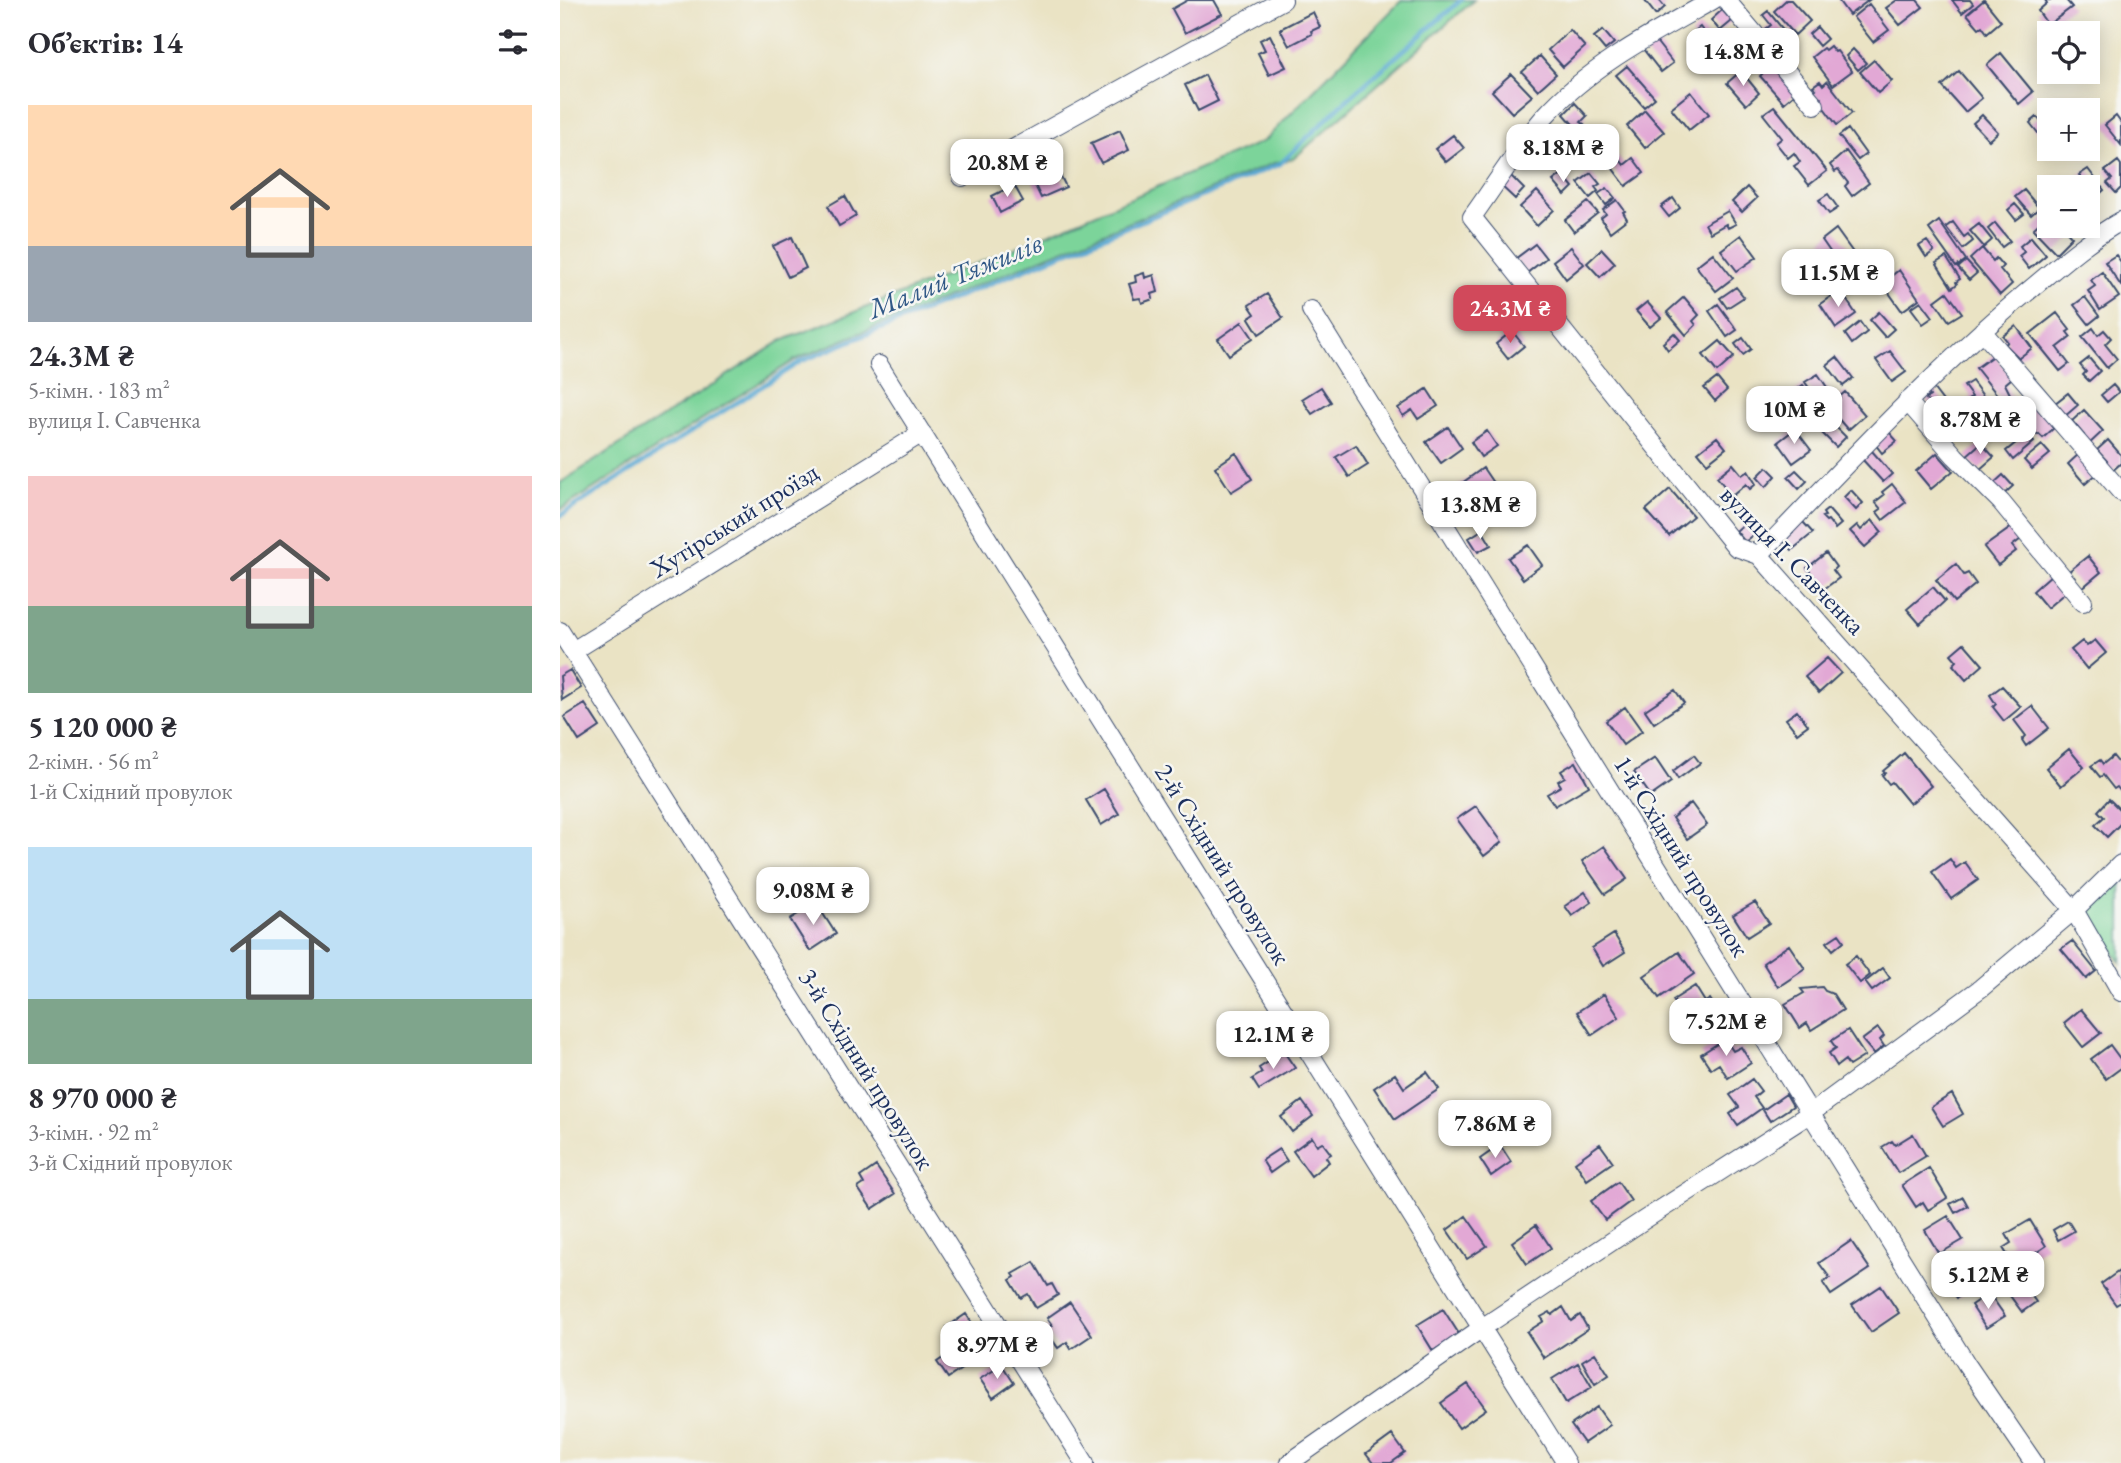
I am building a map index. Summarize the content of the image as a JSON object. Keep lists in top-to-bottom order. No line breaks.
{"streets":{"street":["Хутірський проїзд","вулиця І. Савченка","1-й Східний провулок","2-й Східний провулок","3-й Східний провулок"]},"crossings":[["Хутірський проїзд","2-й Східний провулок"],["Хутірський проїзд","3-й Східний провулок"]],"water":["Малий Тяжилів"],"page":{"heading":"Об’єктів: 14","map_buttons":["+","−"],"price":["14.8M ₴","8.18M ₴","20.8M ₴","11.5M ₴","24.3M ₴","10M ₴","8.78M ₴","13.8M ₴","9.08M ₴","7.52M ₴","12.1M ₴","7.86M ₴","5.12M ₴","8.97M ₴"],"list":[{"name":"24.3M ₴","note":"5-кімн. · 183 m² · вулиця І. Савченка"},{"name":"5 120 000 ₴","note":"2-кімн. · 56 m² · 1-й Східний провулок"},{"name":"8 970 000 ₴","note":"3-кімн. · 92 m² · 3-й Східний провулок"}]}}
